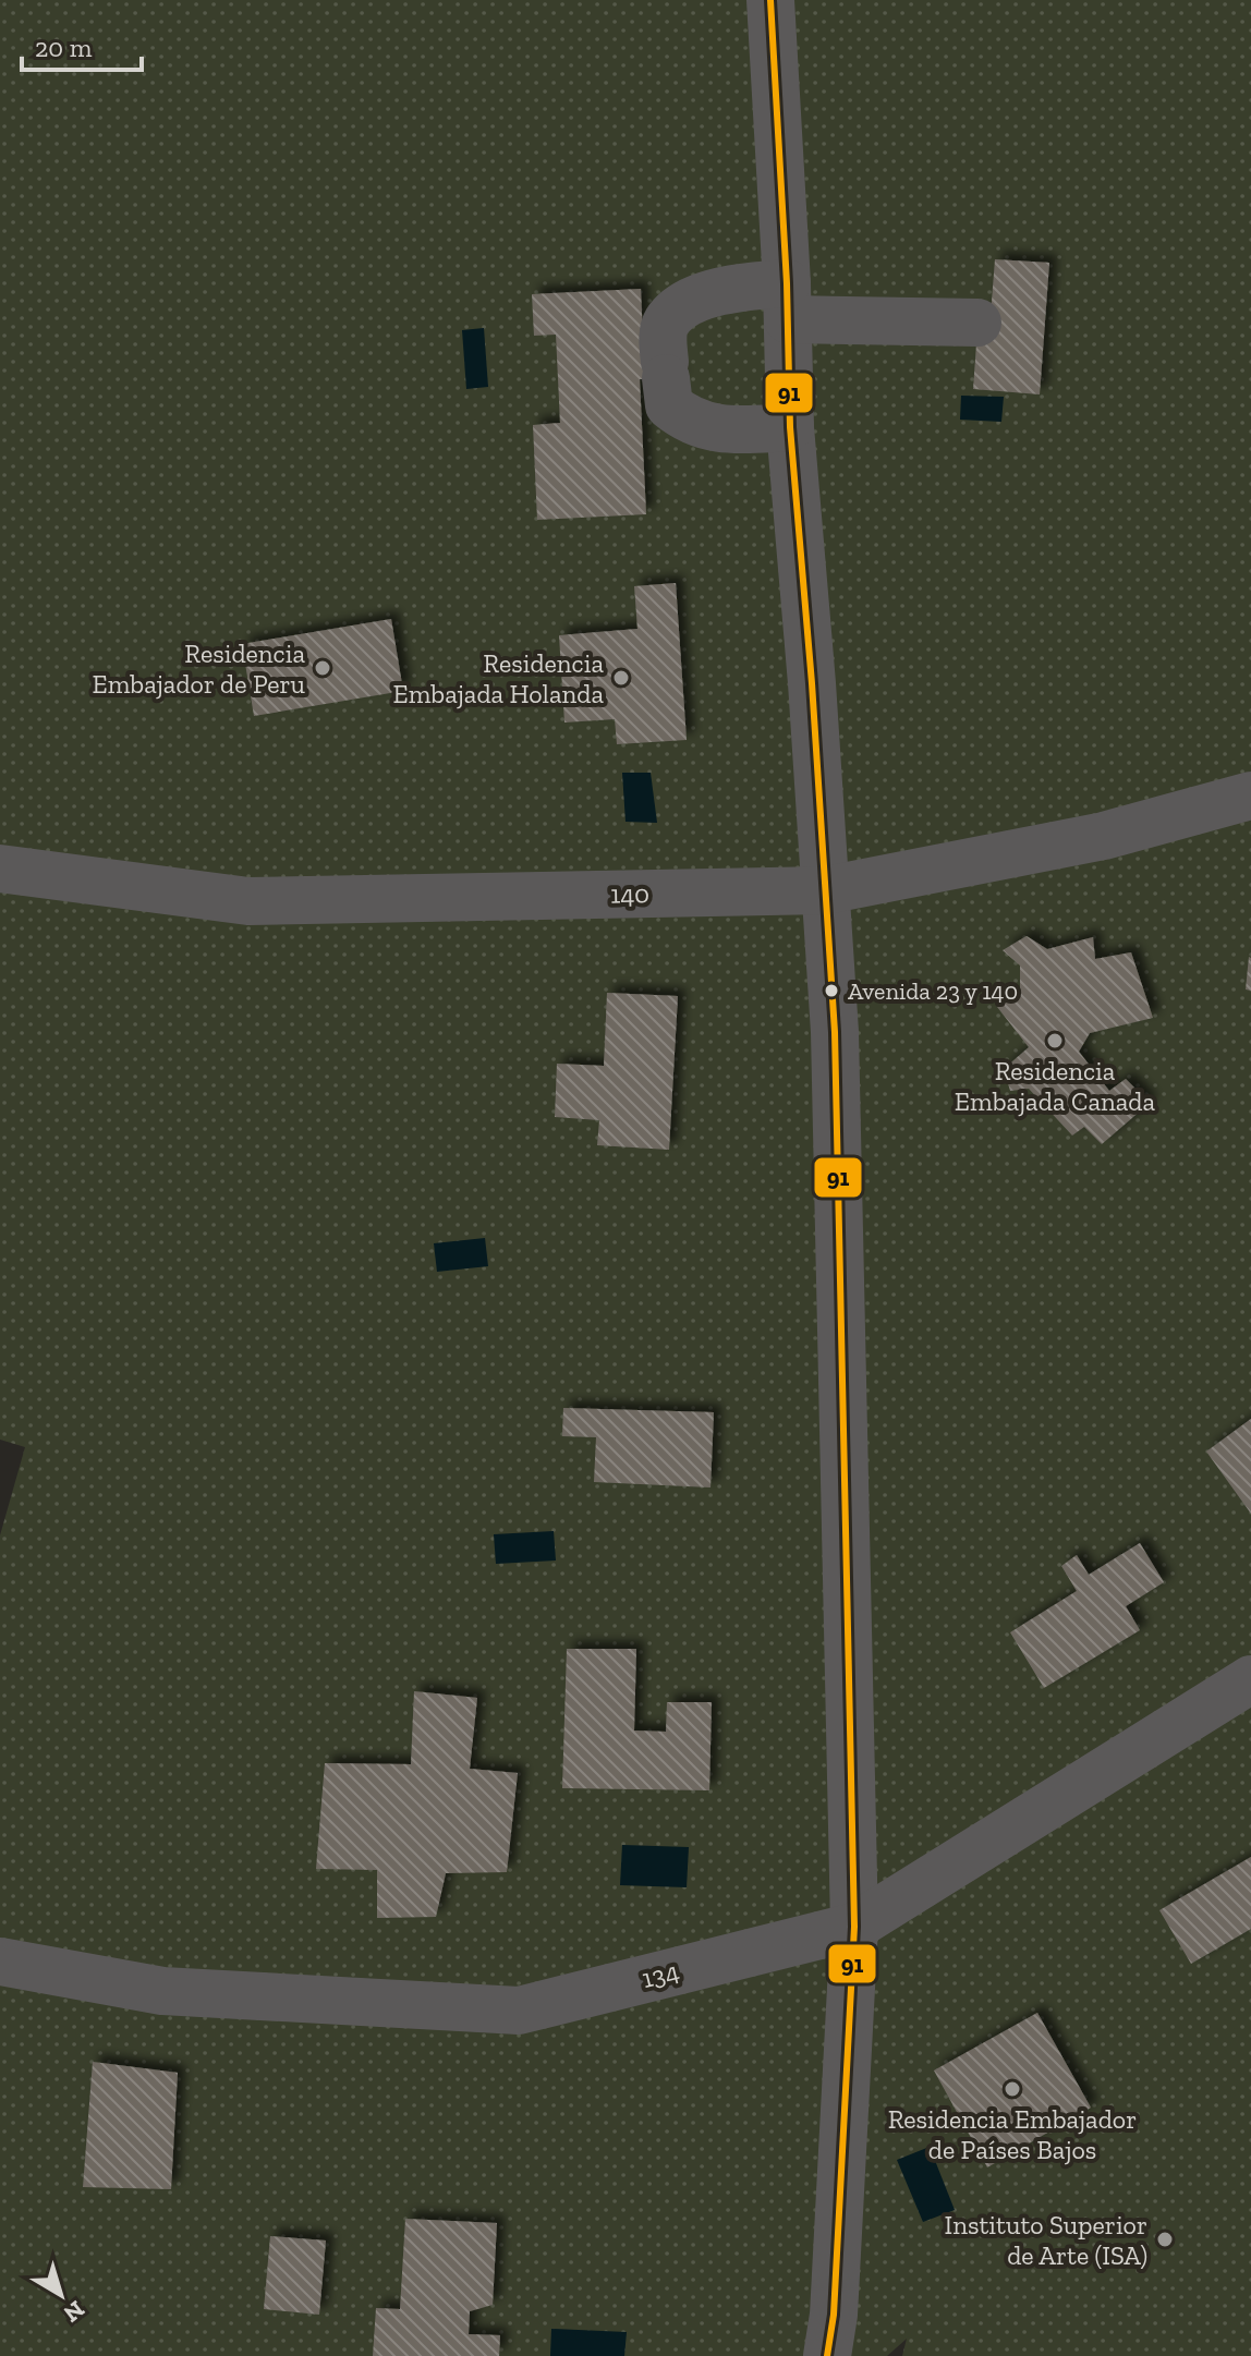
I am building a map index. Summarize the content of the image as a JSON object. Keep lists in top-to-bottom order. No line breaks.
{"streets":{"street":["140","134"]},"places":["Residencia Embajador de Peru","Residencia Embajada Holanda","Avenida 23 y 140","Residencia Embajada Canada","Residencia Embajador de Países Bajos","Instituto Superior de Arte (ISA)"],"lines":["transit line 91"],"scale_bar":"20 m","north":"bottom right"}
